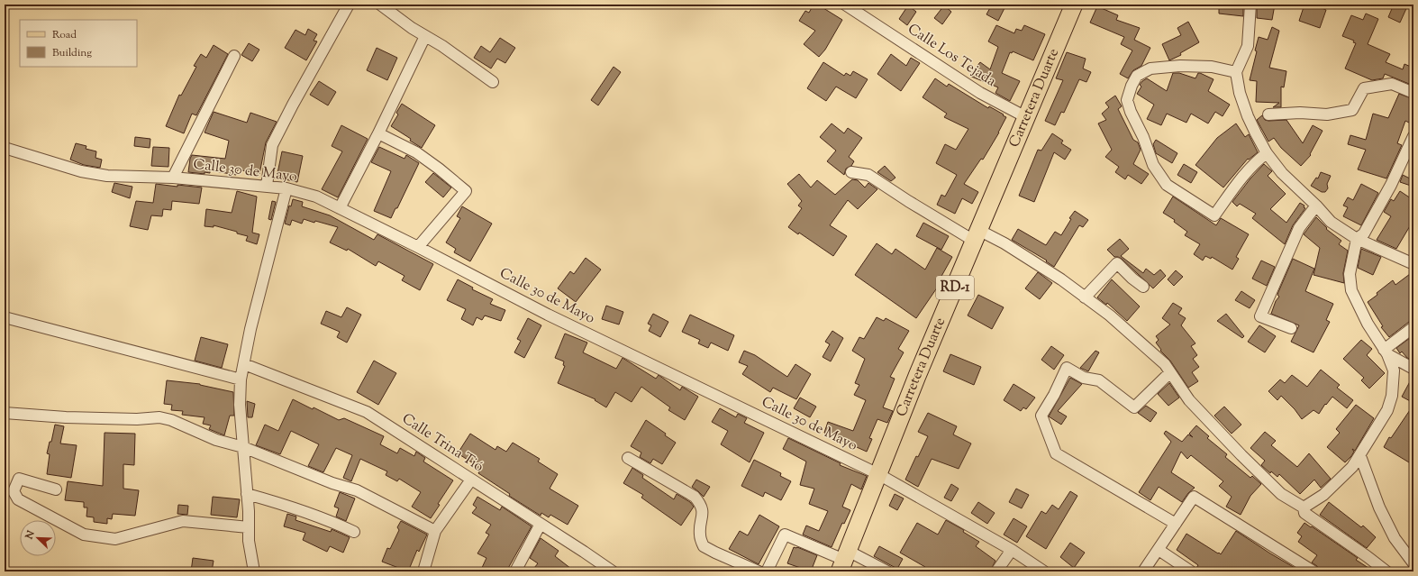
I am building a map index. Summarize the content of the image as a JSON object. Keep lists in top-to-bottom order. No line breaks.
{"streets":{"main road":["Carretera Duarte","RD-1"],"street":["Calle Los Tejada","Calle 30 de Mayo","Calle Trina Tió"]},"crossings":[["Calle Los Tejada","Carretera Duarte"],["Carretera Duarte","Calle 30 de Mayo"]],"legend":["Road","Building"],"north":"top left"}
